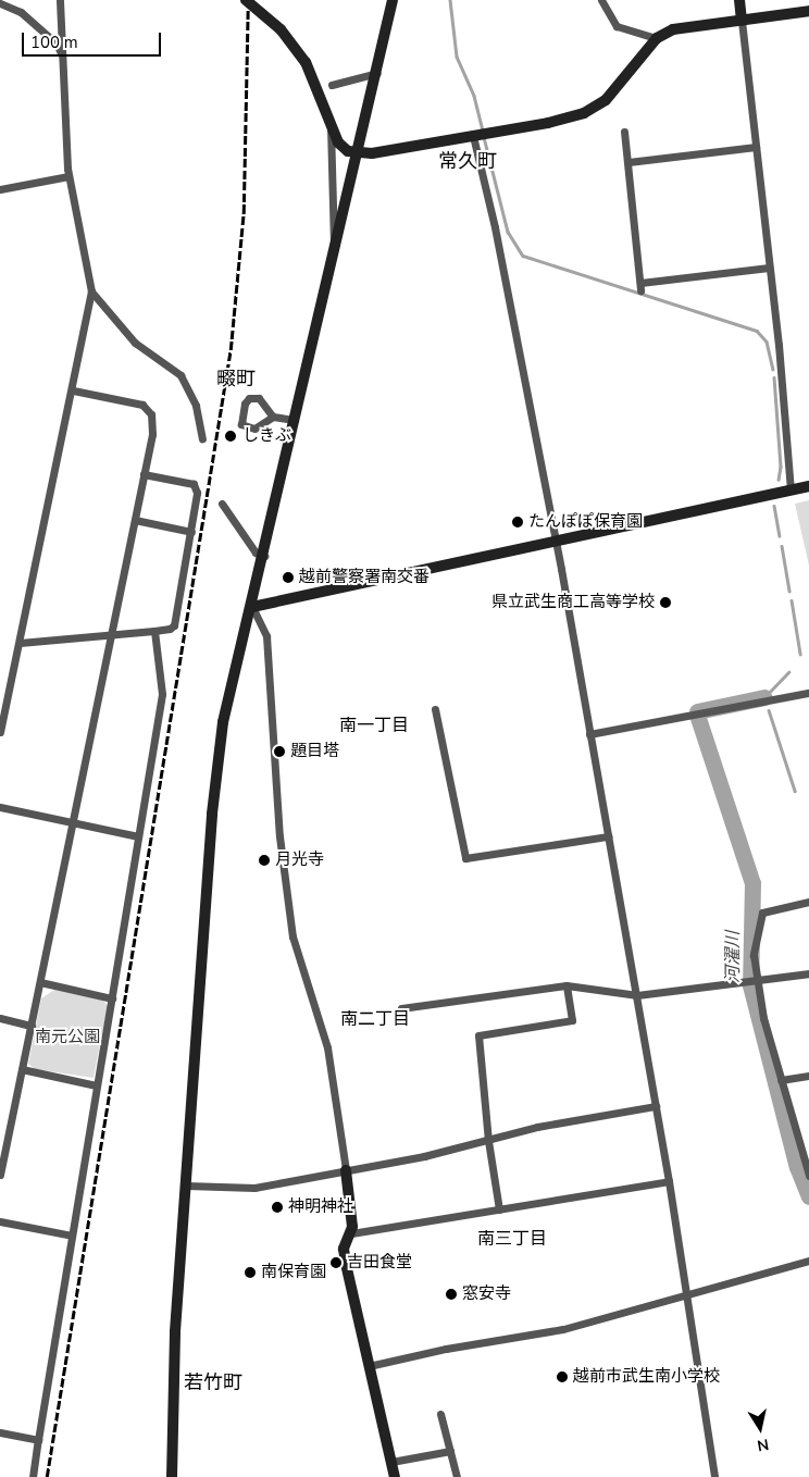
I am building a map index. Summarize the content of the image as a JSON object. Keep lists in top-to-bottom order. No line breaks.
{"districts":["常久町","畷町","南一丁目","南二丁目","南三丁目","若竹町"],"water":["河濯川"],"parks":["南元公園"],"places":["しきぶ","たんぽぽ保育園","越前警察署南交番","県立武生商工高等学校","題目塔","月光寺","神明神社","吉田食堂","南保育園","窓安寺","越前市武生南小学校"],"scale_bar":"100 m","north":"bottom"}
